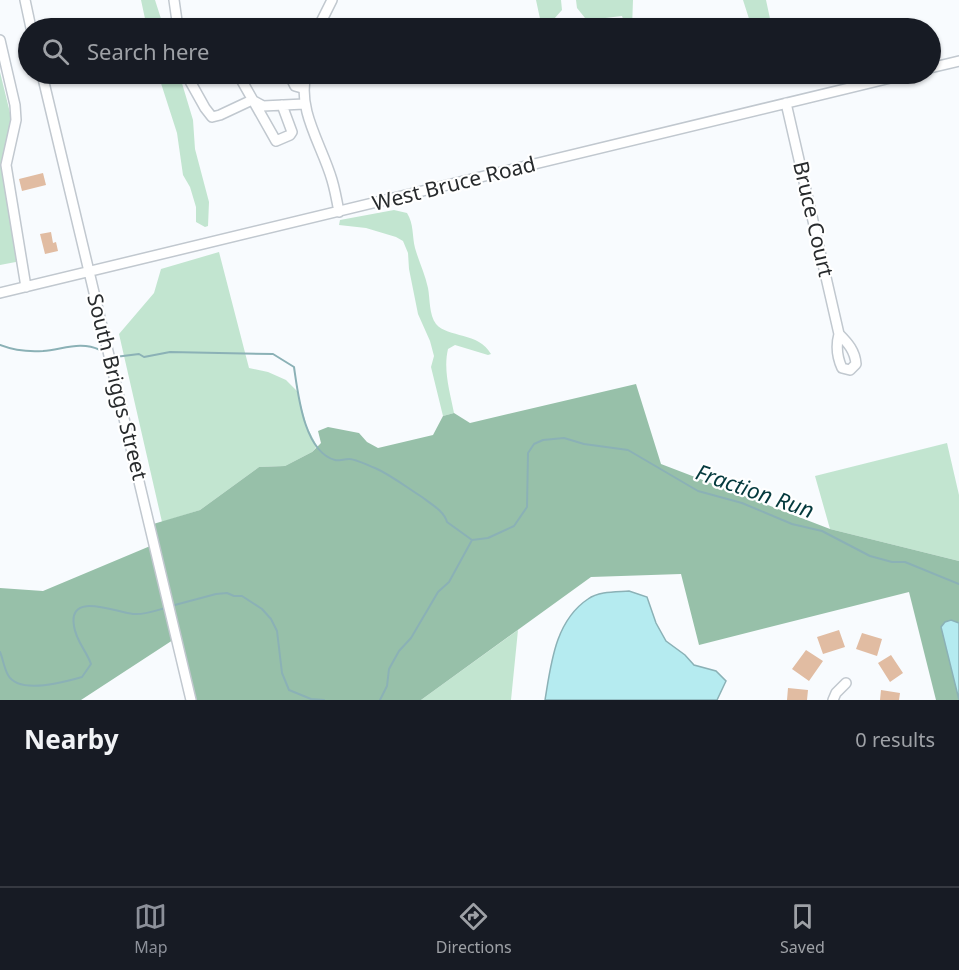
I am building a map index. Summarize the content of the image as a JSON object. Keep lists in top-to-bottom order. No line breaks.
{"streets":{"street":["West Bruce Road","Bruce Court","South Briggs Street"]},"crossings":[["West Bruce Road","Bruce Court"],["West Bruce Road","South Briggs Street"]],"water":["Fraction Run"],"page":{"search":"Search here","heading":["Nearby","0 results"],"nav":["Map","Directions","Saved"]}}
